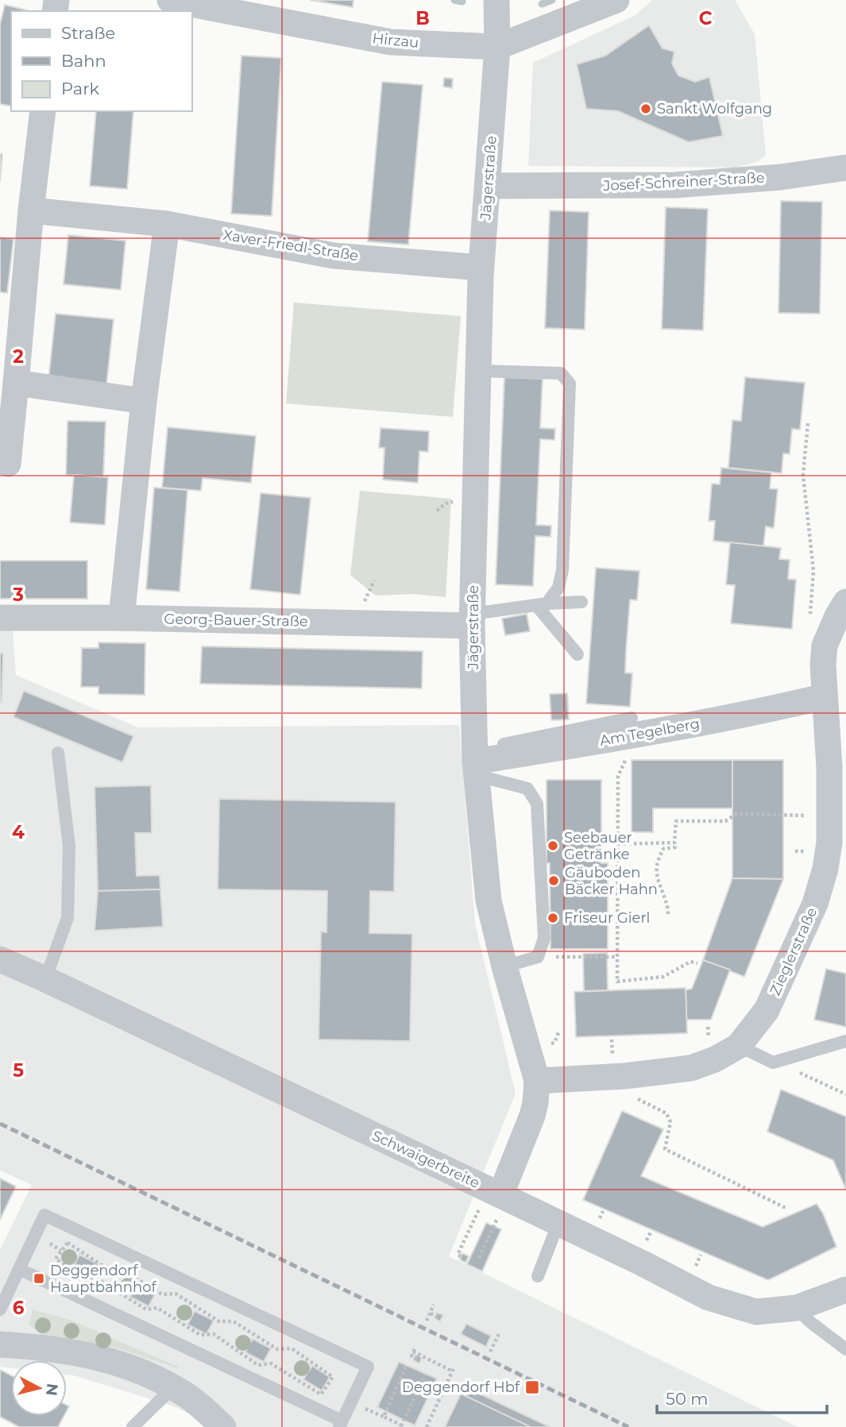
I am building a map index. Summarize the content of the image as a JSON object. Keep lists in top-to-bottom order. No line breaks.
{"streets":{"street":["Hirzau","Jägerstraße","Josef-Schreiner-Straße","Xaver-Friedl-Straße","Georg-Bauer-Straße","Am Tegelberg","Zieglerstraße","Schwaigerbreite"]},"crossings":[["Hirzau","Jägerstraße"],["Jägerstraße","Josef-Schreiner-Straße"],["Jägerstraße","Xaver-Friedl-Straße"],["Jägerstraße","Georg-Bauer-Straße"],["Jägerstraße","Am Tegelberg"],["Jägerstraße","Zieglerstraße"],["Jägerstraße","Schwaigerbreite"]],"places":{"other":["Sankt Wolfgang","Seebauer Getränke","Gäuboden Bäcker Hahn","Friseur Gierl"],"transit":["Deggendorf Hauptbahnhof","Deggendorf Hbf"]},"legend":["Straße","Bahn","Park"],"scale_bar":"50 m","north":"right","grid":{"columns":["B","C"],"rows":["2","3","4","5","6"]}}
